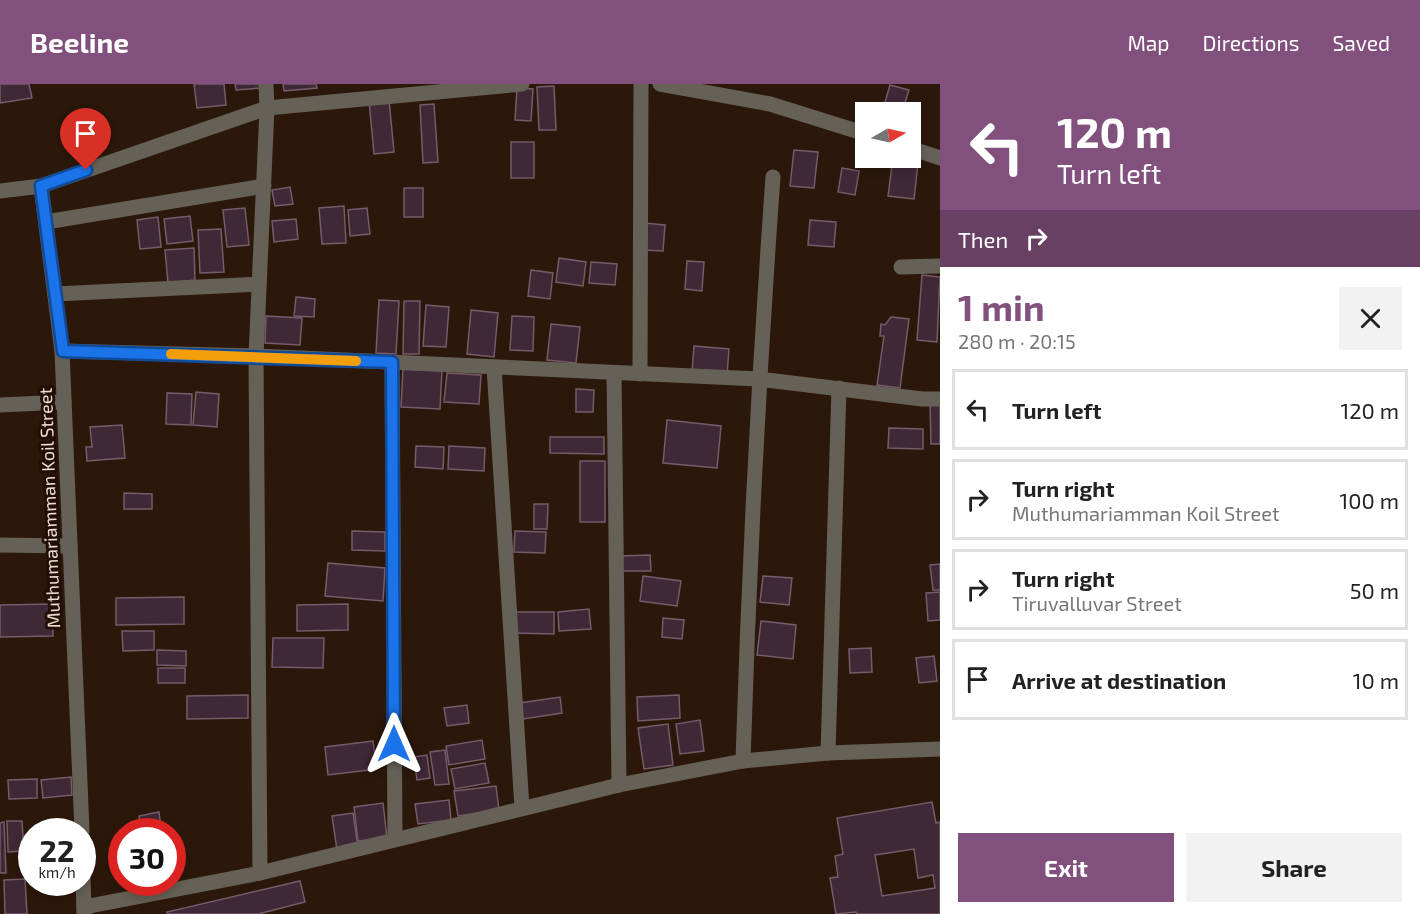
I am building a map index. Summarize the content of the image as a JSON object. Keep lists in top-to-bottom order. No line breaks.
{"streets":{"street":["Muthumariamman Koil Street"]},"north":"right","page":{"header":"Beeline","nav":["Map","Directions","Saved"],"turn":["120 m","Turn left"],"then":"Then","heading":["1 min","280 m · 20:15"],"list":[{"name":"Turn left","value":"120 m"},{"name":"Turn right","note":"Muthumariamman Koil Street","value":"100 m"},{"name":"Turn right","note":"Tiruvalluvar Street","value":"50 m"},{"name":"Arrive at destination","value":"10 m"}],"speed":"22 km/h","limit":"30","buttons":["Exit","Share"]}}
